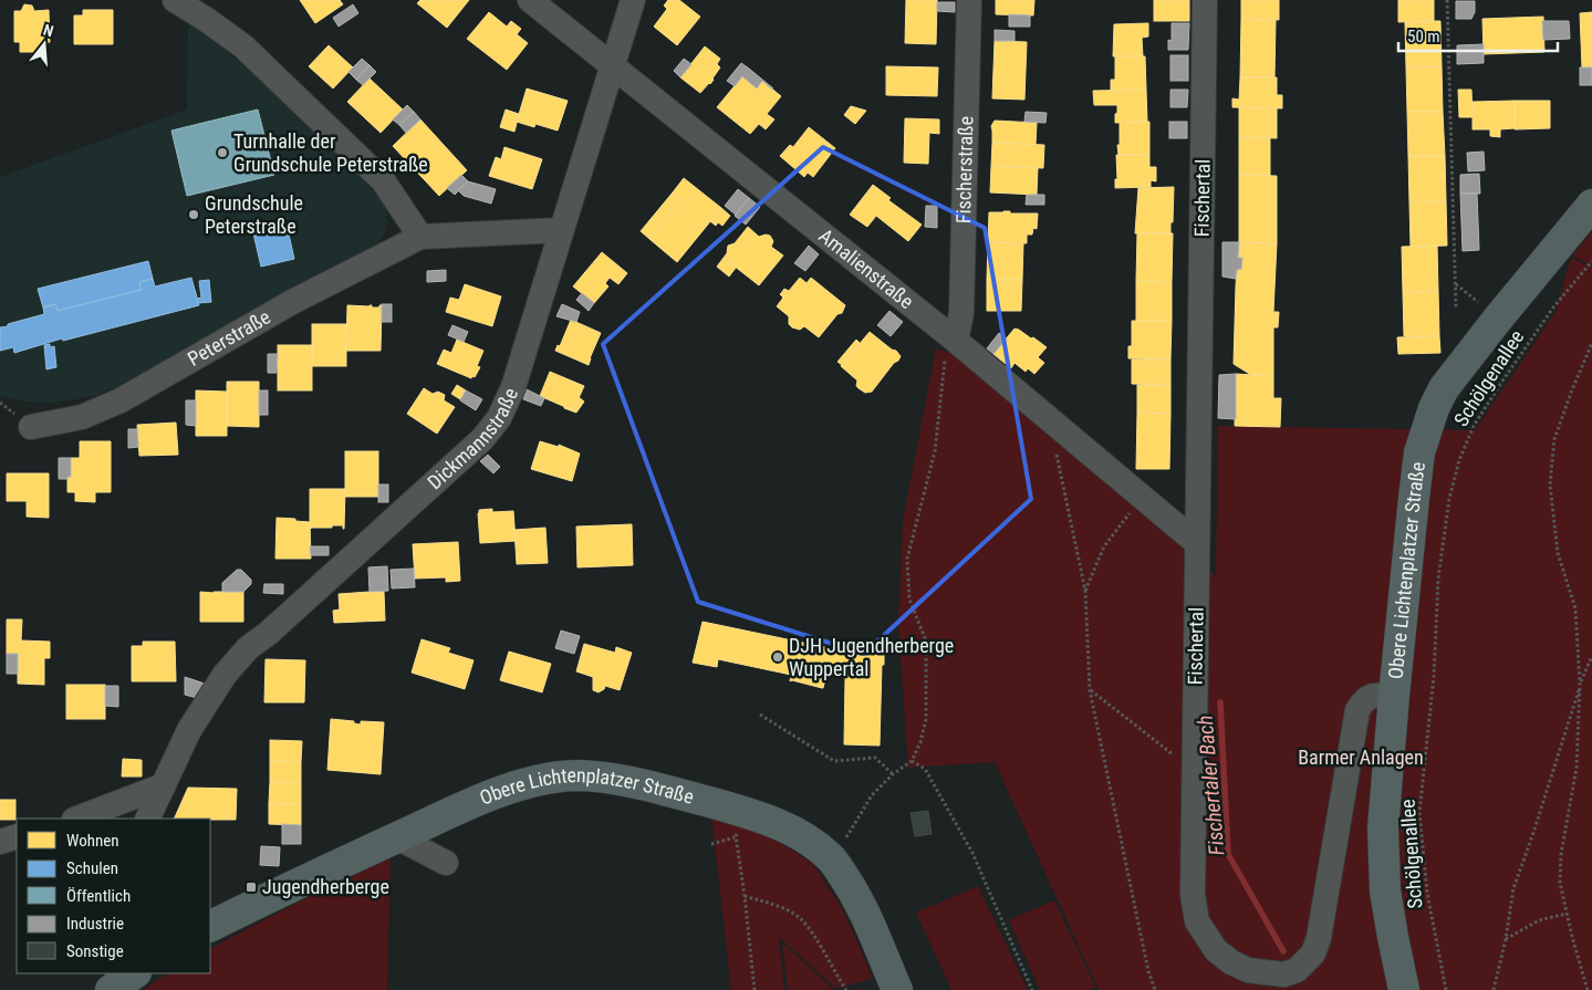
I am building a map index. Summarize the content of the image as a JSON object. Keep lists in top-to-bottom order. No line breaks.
{"streets":{"main road":["Obere Lichtenplatzer Straße"],"street":["Fischerstraße","Fischertal","Amalienstraße","Peterstraße","Dickmannstraße"],"path":["Schölgenallee"]},"crossings":[["Fischerstraße","Amalienstraße"],["Fischertal","Amalienstraße"],["Fischertal","Obere Lichtenplatzer Straße"],["Amalienstraße","Dickmannstraße"],["Peterstraße","Dickmannstraße"]],"water":["Fischertaler Bach"],"parks":["Barmer Anlagen"],"places":{"other":["Turnhalle der Grundschule Peterstraße","Grundschule Peterstraße","DJH Jugendherberge Wuppertal"],"transit":["Jugendherberge"]},"legend":["Wohnen","Schulen","Öffentlich","Industrie","Sonstige"],"scale_bar":"50 m","north":"top"}
